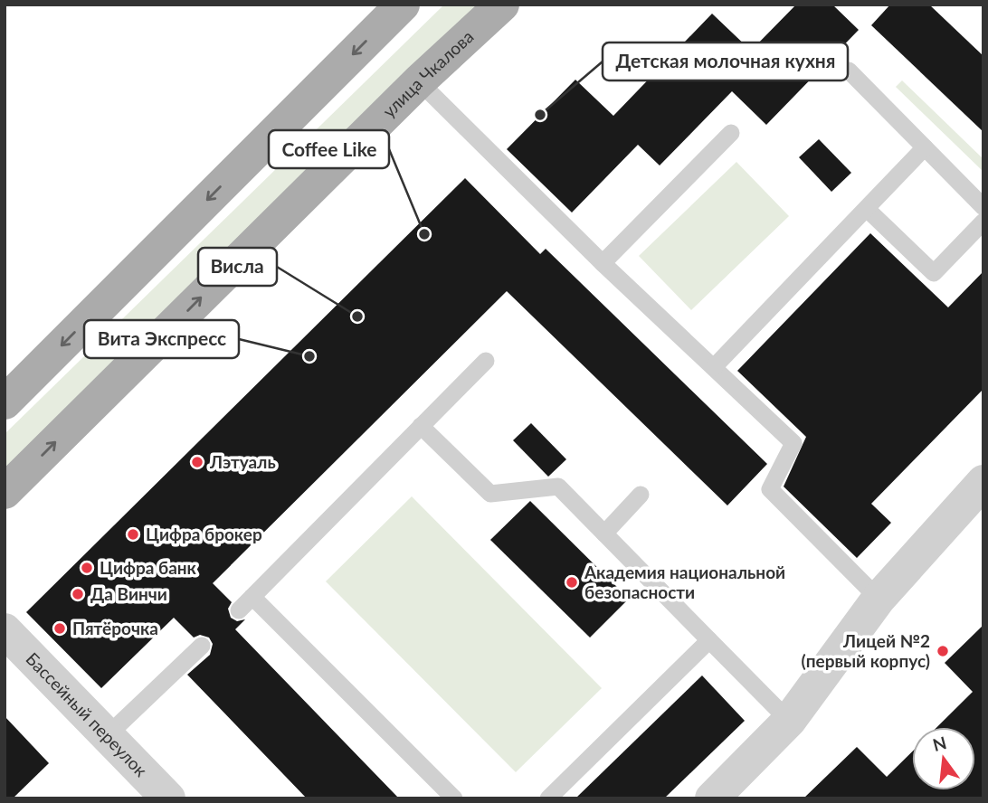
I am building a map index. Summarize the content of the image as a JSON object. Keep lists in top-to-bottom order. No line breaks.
{"streets":{"main road":["улица Чкалова"],"street":["Бассейный переулок"]},"places":["Детская молочная кухня","Coffee Like","Висла","Вита Экспресс","Лэтуаль","Цифра брокер","Цифра банк","Академия национальной безопасности","Да Винчи","Пятёрочка","Лицей №2 (первый корпус)"],"north":"top"}
